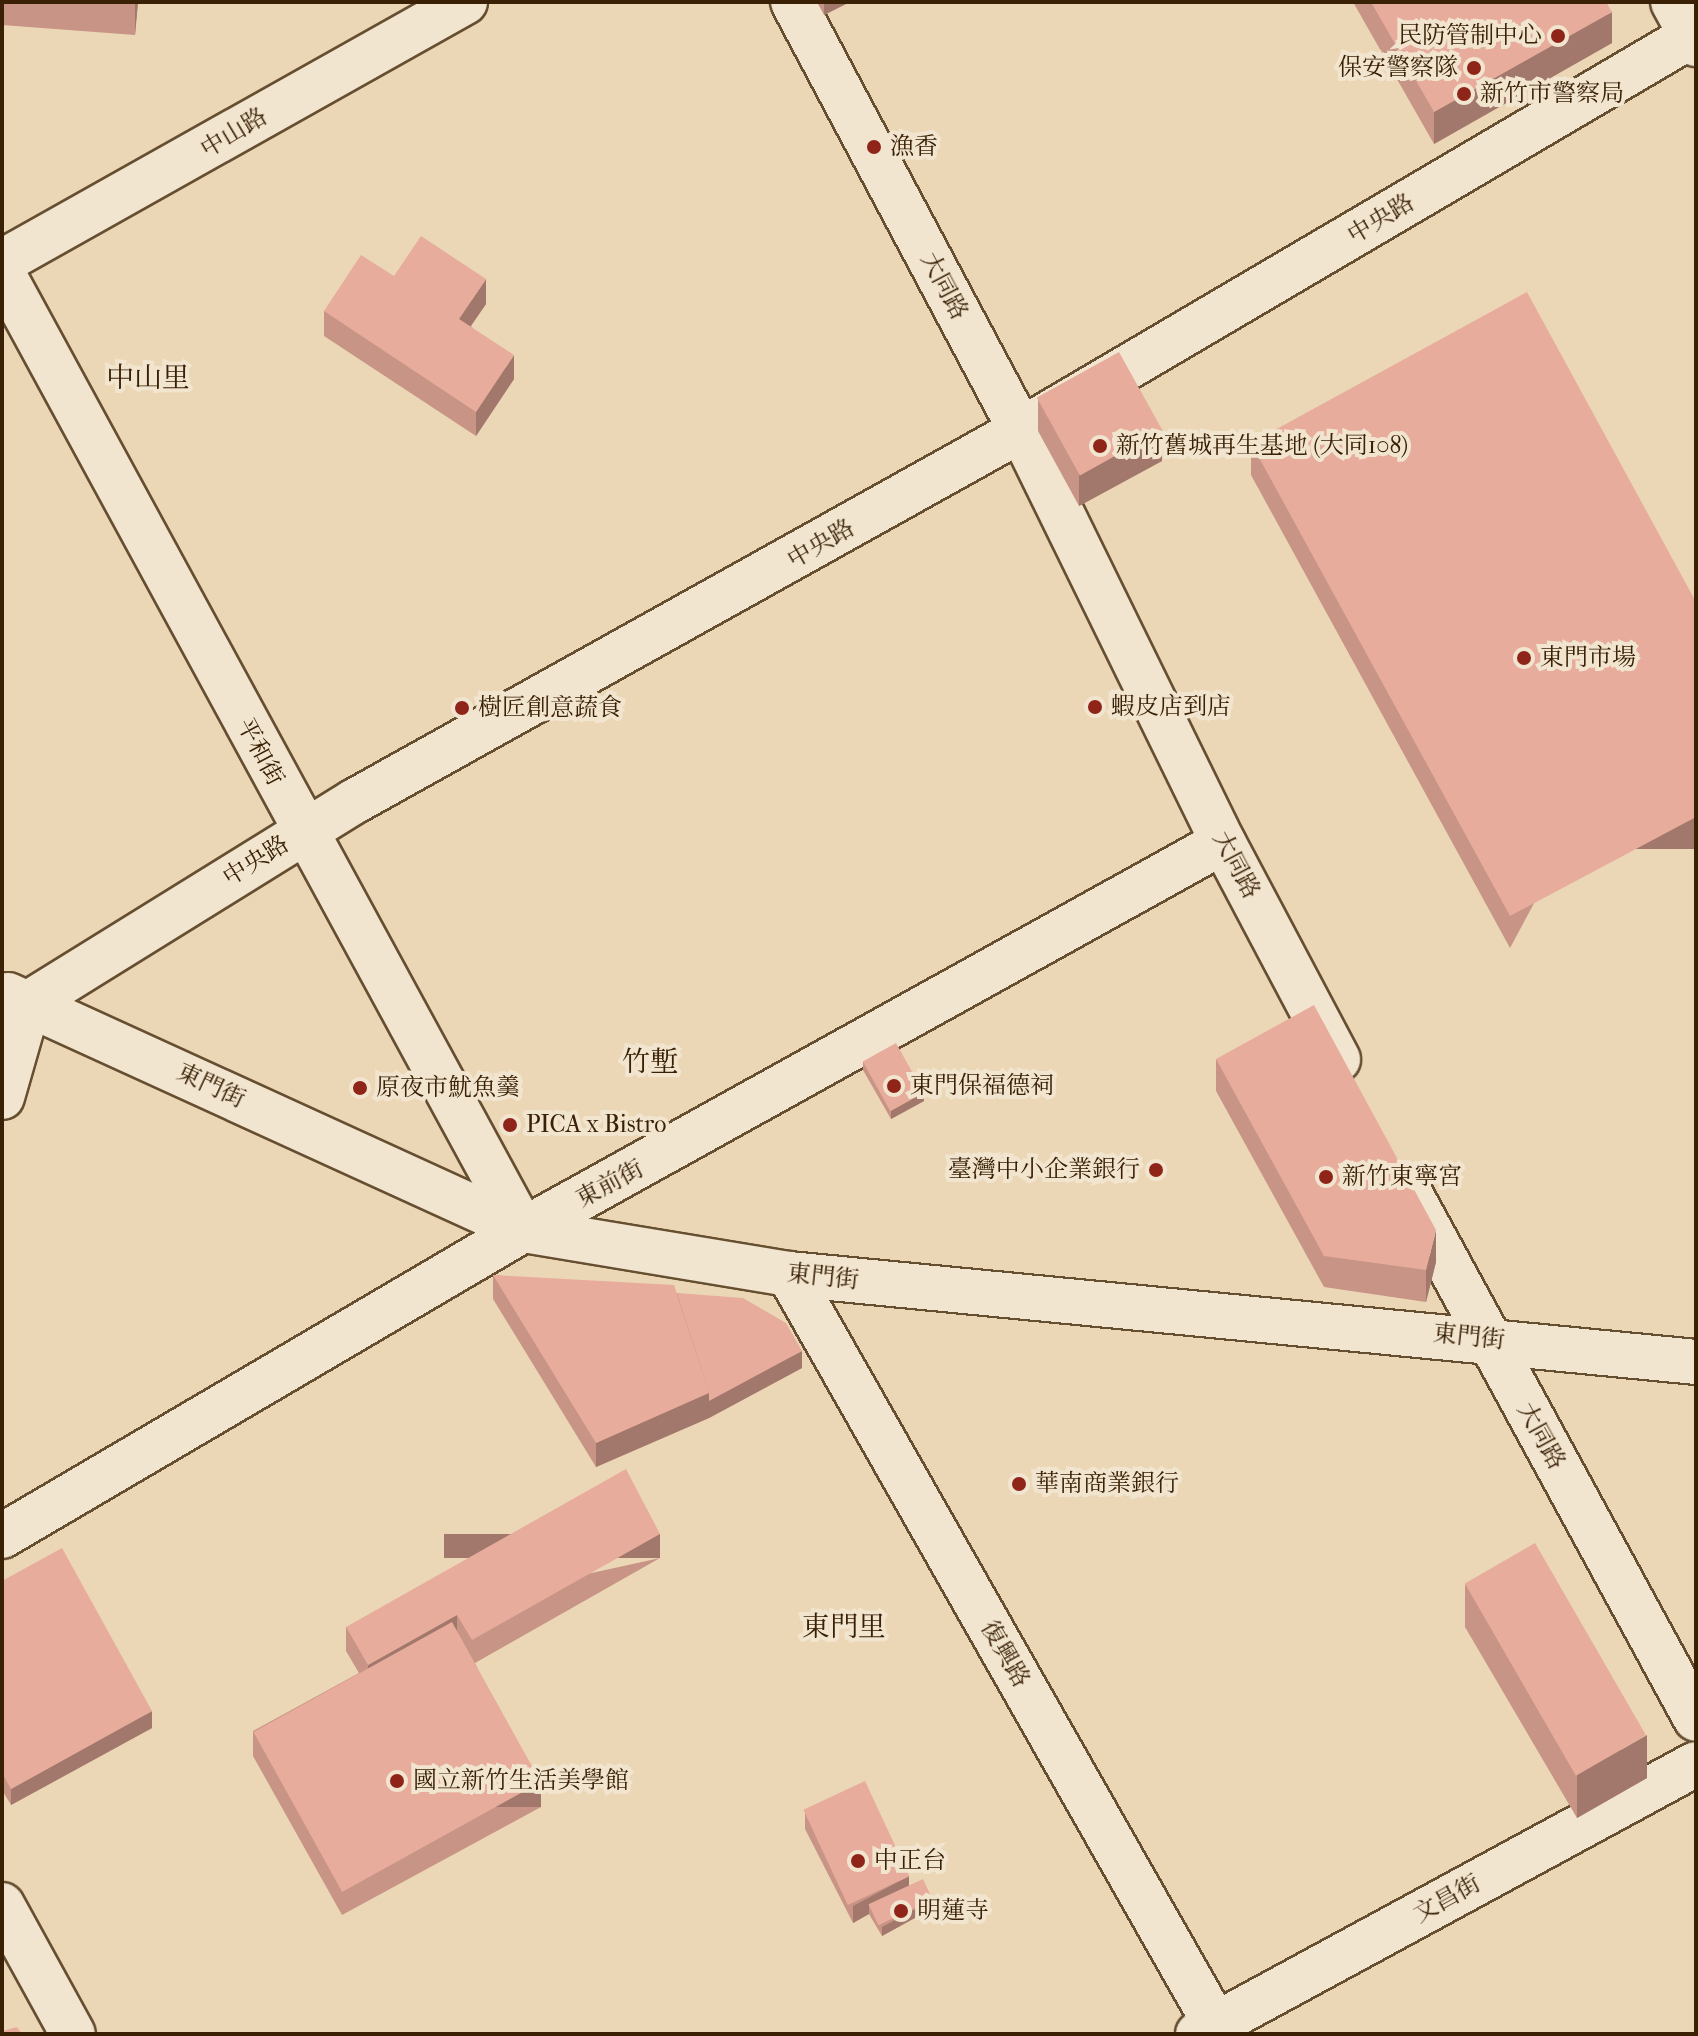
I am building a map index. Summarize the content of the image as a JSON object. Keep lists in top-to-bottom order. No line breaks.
{"streets":{"street":["中山路","中央路","大同路","平和街","東門街","東前街","復興路","文昌街"]},"crossings":[["中央路","大同路"],["中央路","平和街"],["中央路","東門街"],["大同路","東門街"],["大同路","東前街"],["平和街","東門街"],["平和街","東前街"],["東門街","東前街"],["東門街","復興路"],["復興路","文昌街"]],"districts":["中山里","竹塹","東門里"],"places":["民防管制中心","保安警察隊","新竹市警察局","漁香","新竹舊城再生基地 (大同108)","東門市場","蝦皮店到店","樹匠創意蔬食","東門保福德祠","原夜市魷魚羹","PICA x Bistro","臺灣中小企業銀行","新竹東寧宮","華南商業銀行","國立新竹生活美學館","中正台","明蓮寺"]}
